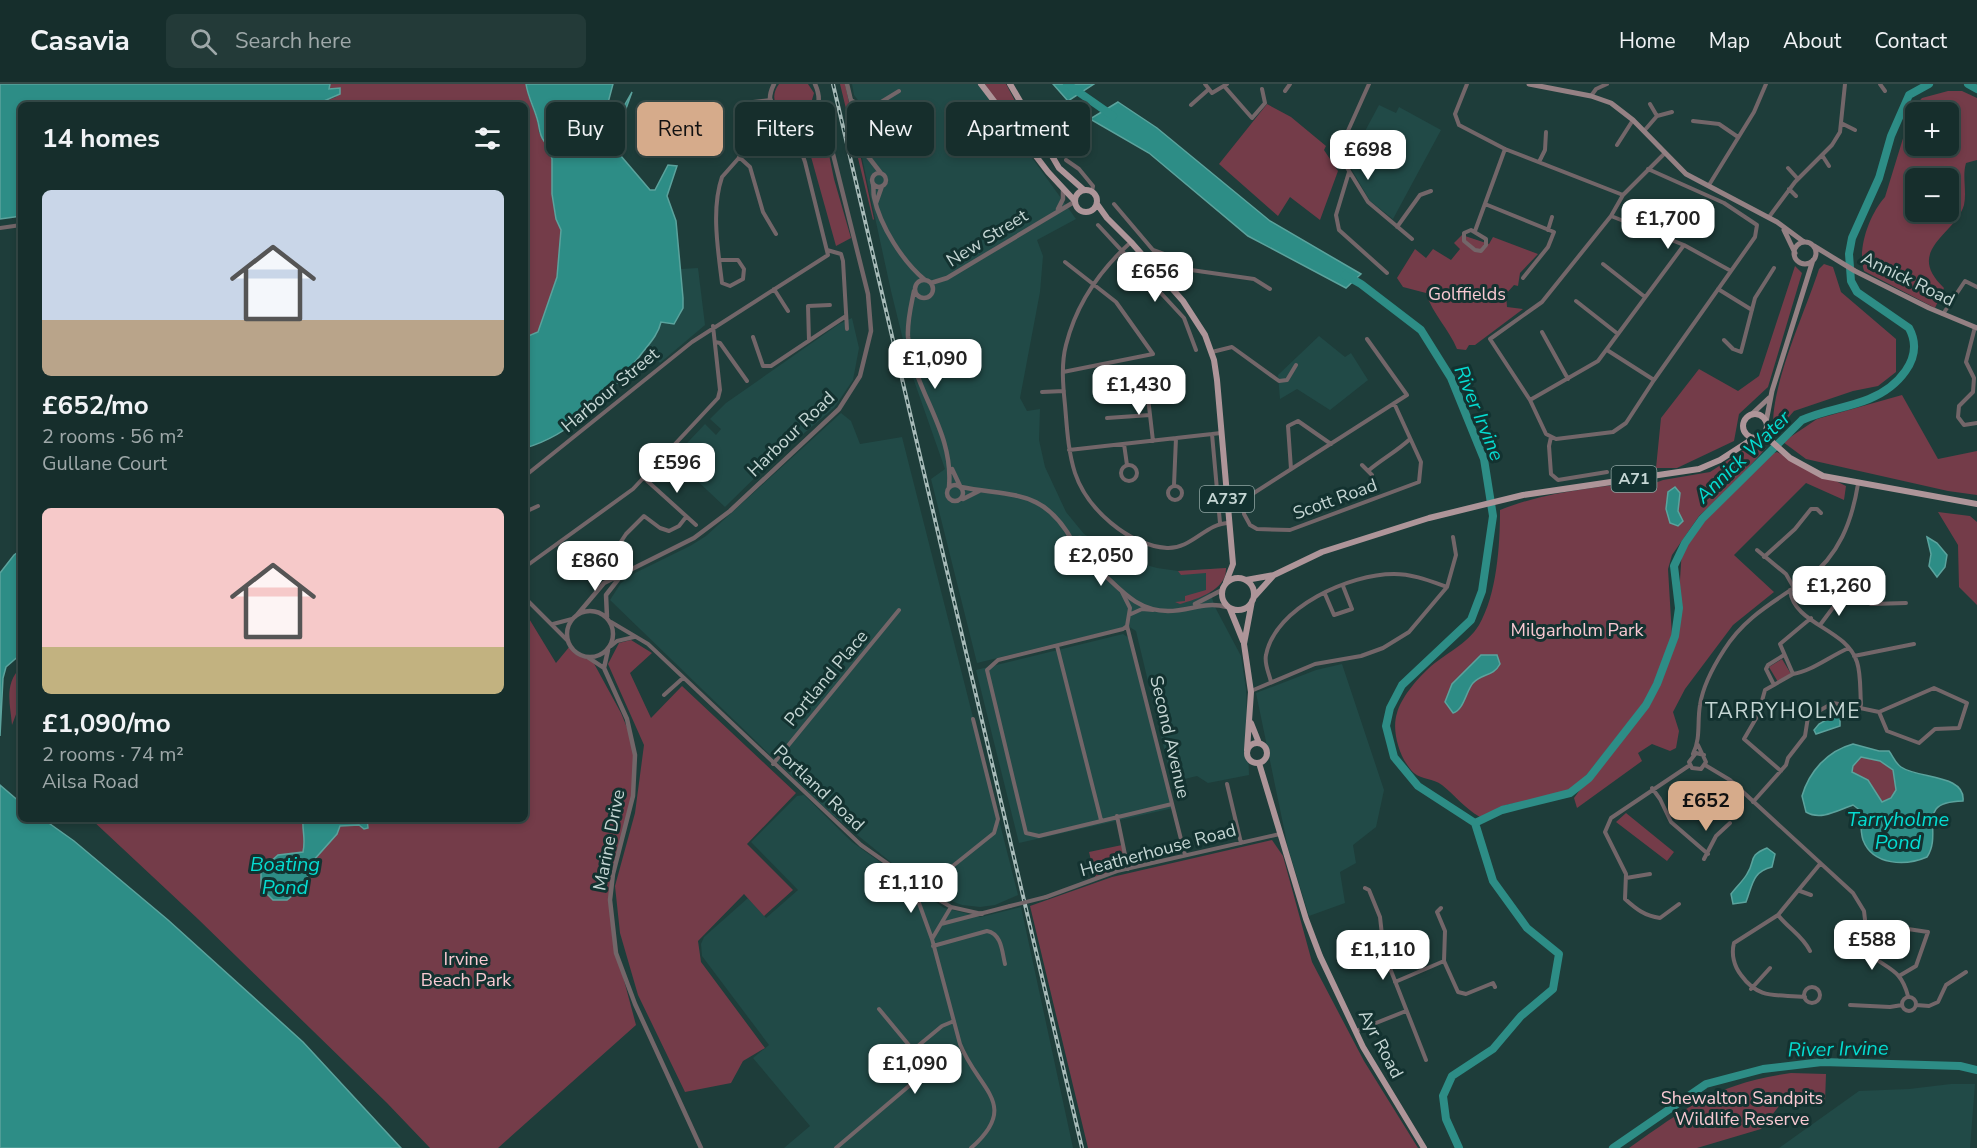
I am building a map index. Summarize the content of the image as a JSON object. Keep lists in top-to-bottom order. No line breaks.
{"streets":{"main road":["Annick Road","A71","A737","Ayr Road"],"street":["New Street","Harbour Street","Harbour Road","Scott Road","Portland Place","Second Avenue","Portland Road","Marine Drive","Heatherhouse Road"]},"crossings":[["New Street","A737"],["Harbour Road","Portland Road"],["A71","A737"],["Portland Place","Portland Road"],["Second Avenue","Heatherhouse Road"],["Portland Road","Heatherhouse Road"],["Heatherhouse Road","Ayr Road"]],"districts":["TARRYHOLME"],"water":["River Irvine","Annick Water","Tarryholme Pond","Boating Pond"],"parks":["Golffields","Milgarholm Park","Irvine Beach Park","Shewalton Sandpits Wildlife Reserve"],"page":{"header":"Casavia","search":"Search here","nav":["Home","Map","About","Contact"],"map_buttons":["+","−"],"chip":["Buy","Rent","Filters","New","Apartment"],"heading":"14 homes","price":["£698","£1,700","£656","£1,090","£1,430","£596","£2,050","£860","£1,260","£652","£1,110","£588","£1,110","£1,090"],"list":[{"name":"£652/mo","note":"2 rooms · 56 m² · Gullane Court"},{"name":"£1,090/mo","note":"2 rooms · 74 m² · Ailsa Road"}]}}
